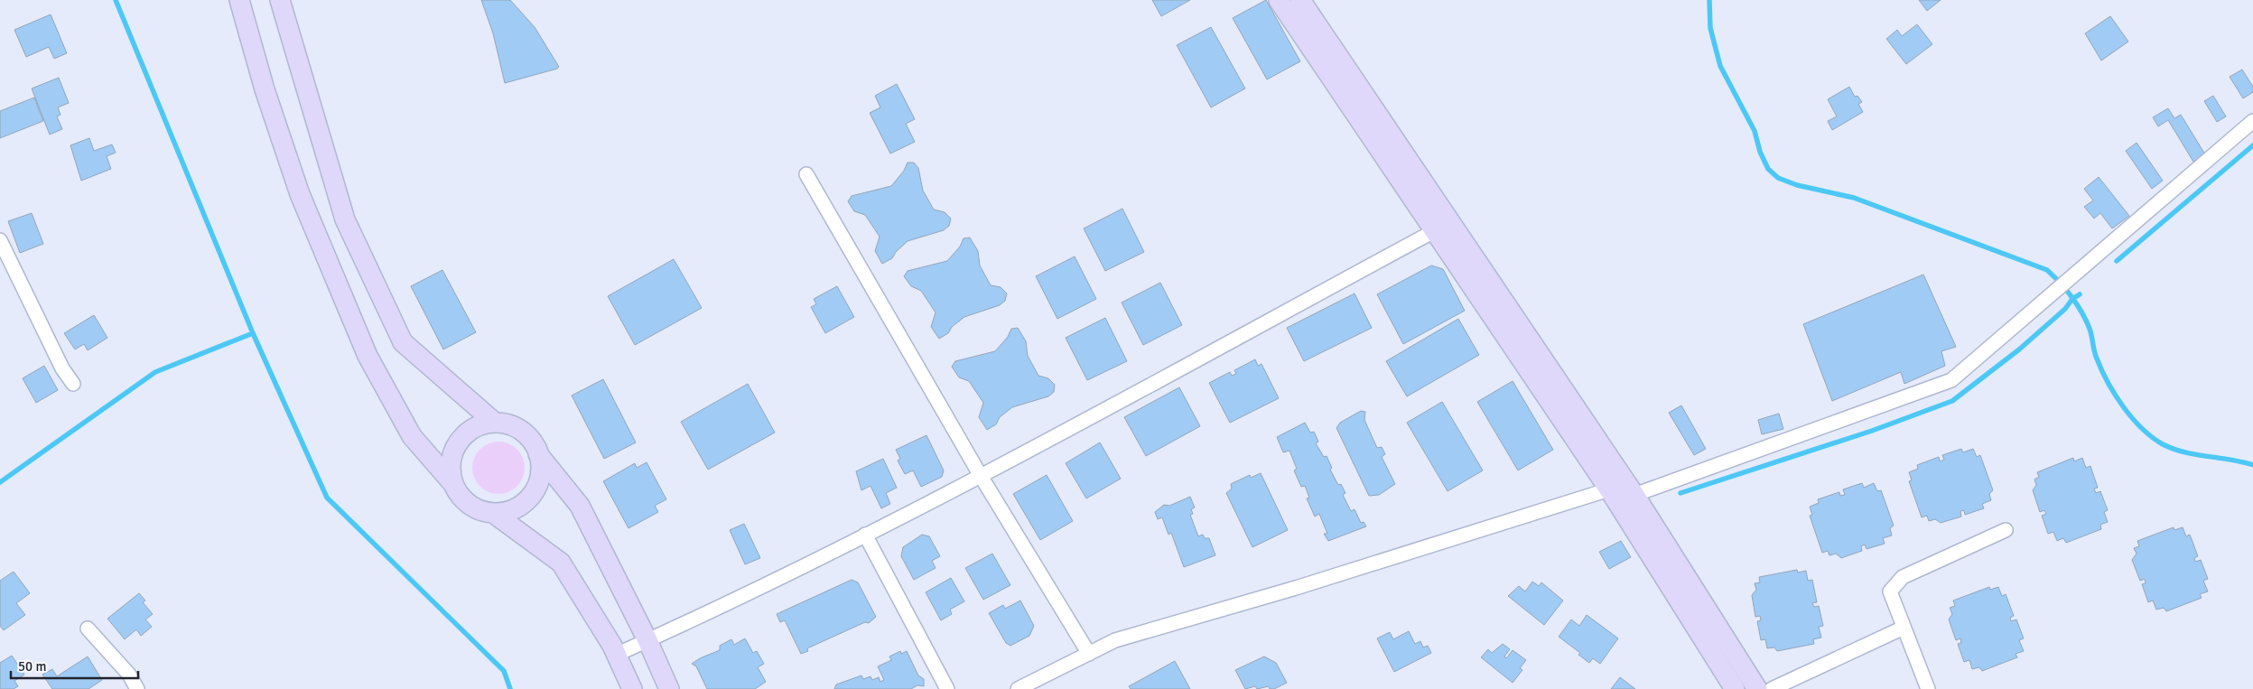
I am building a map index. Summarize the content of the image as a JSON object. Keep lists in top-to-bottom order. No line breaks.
{"scale_bar":"50 m"}
